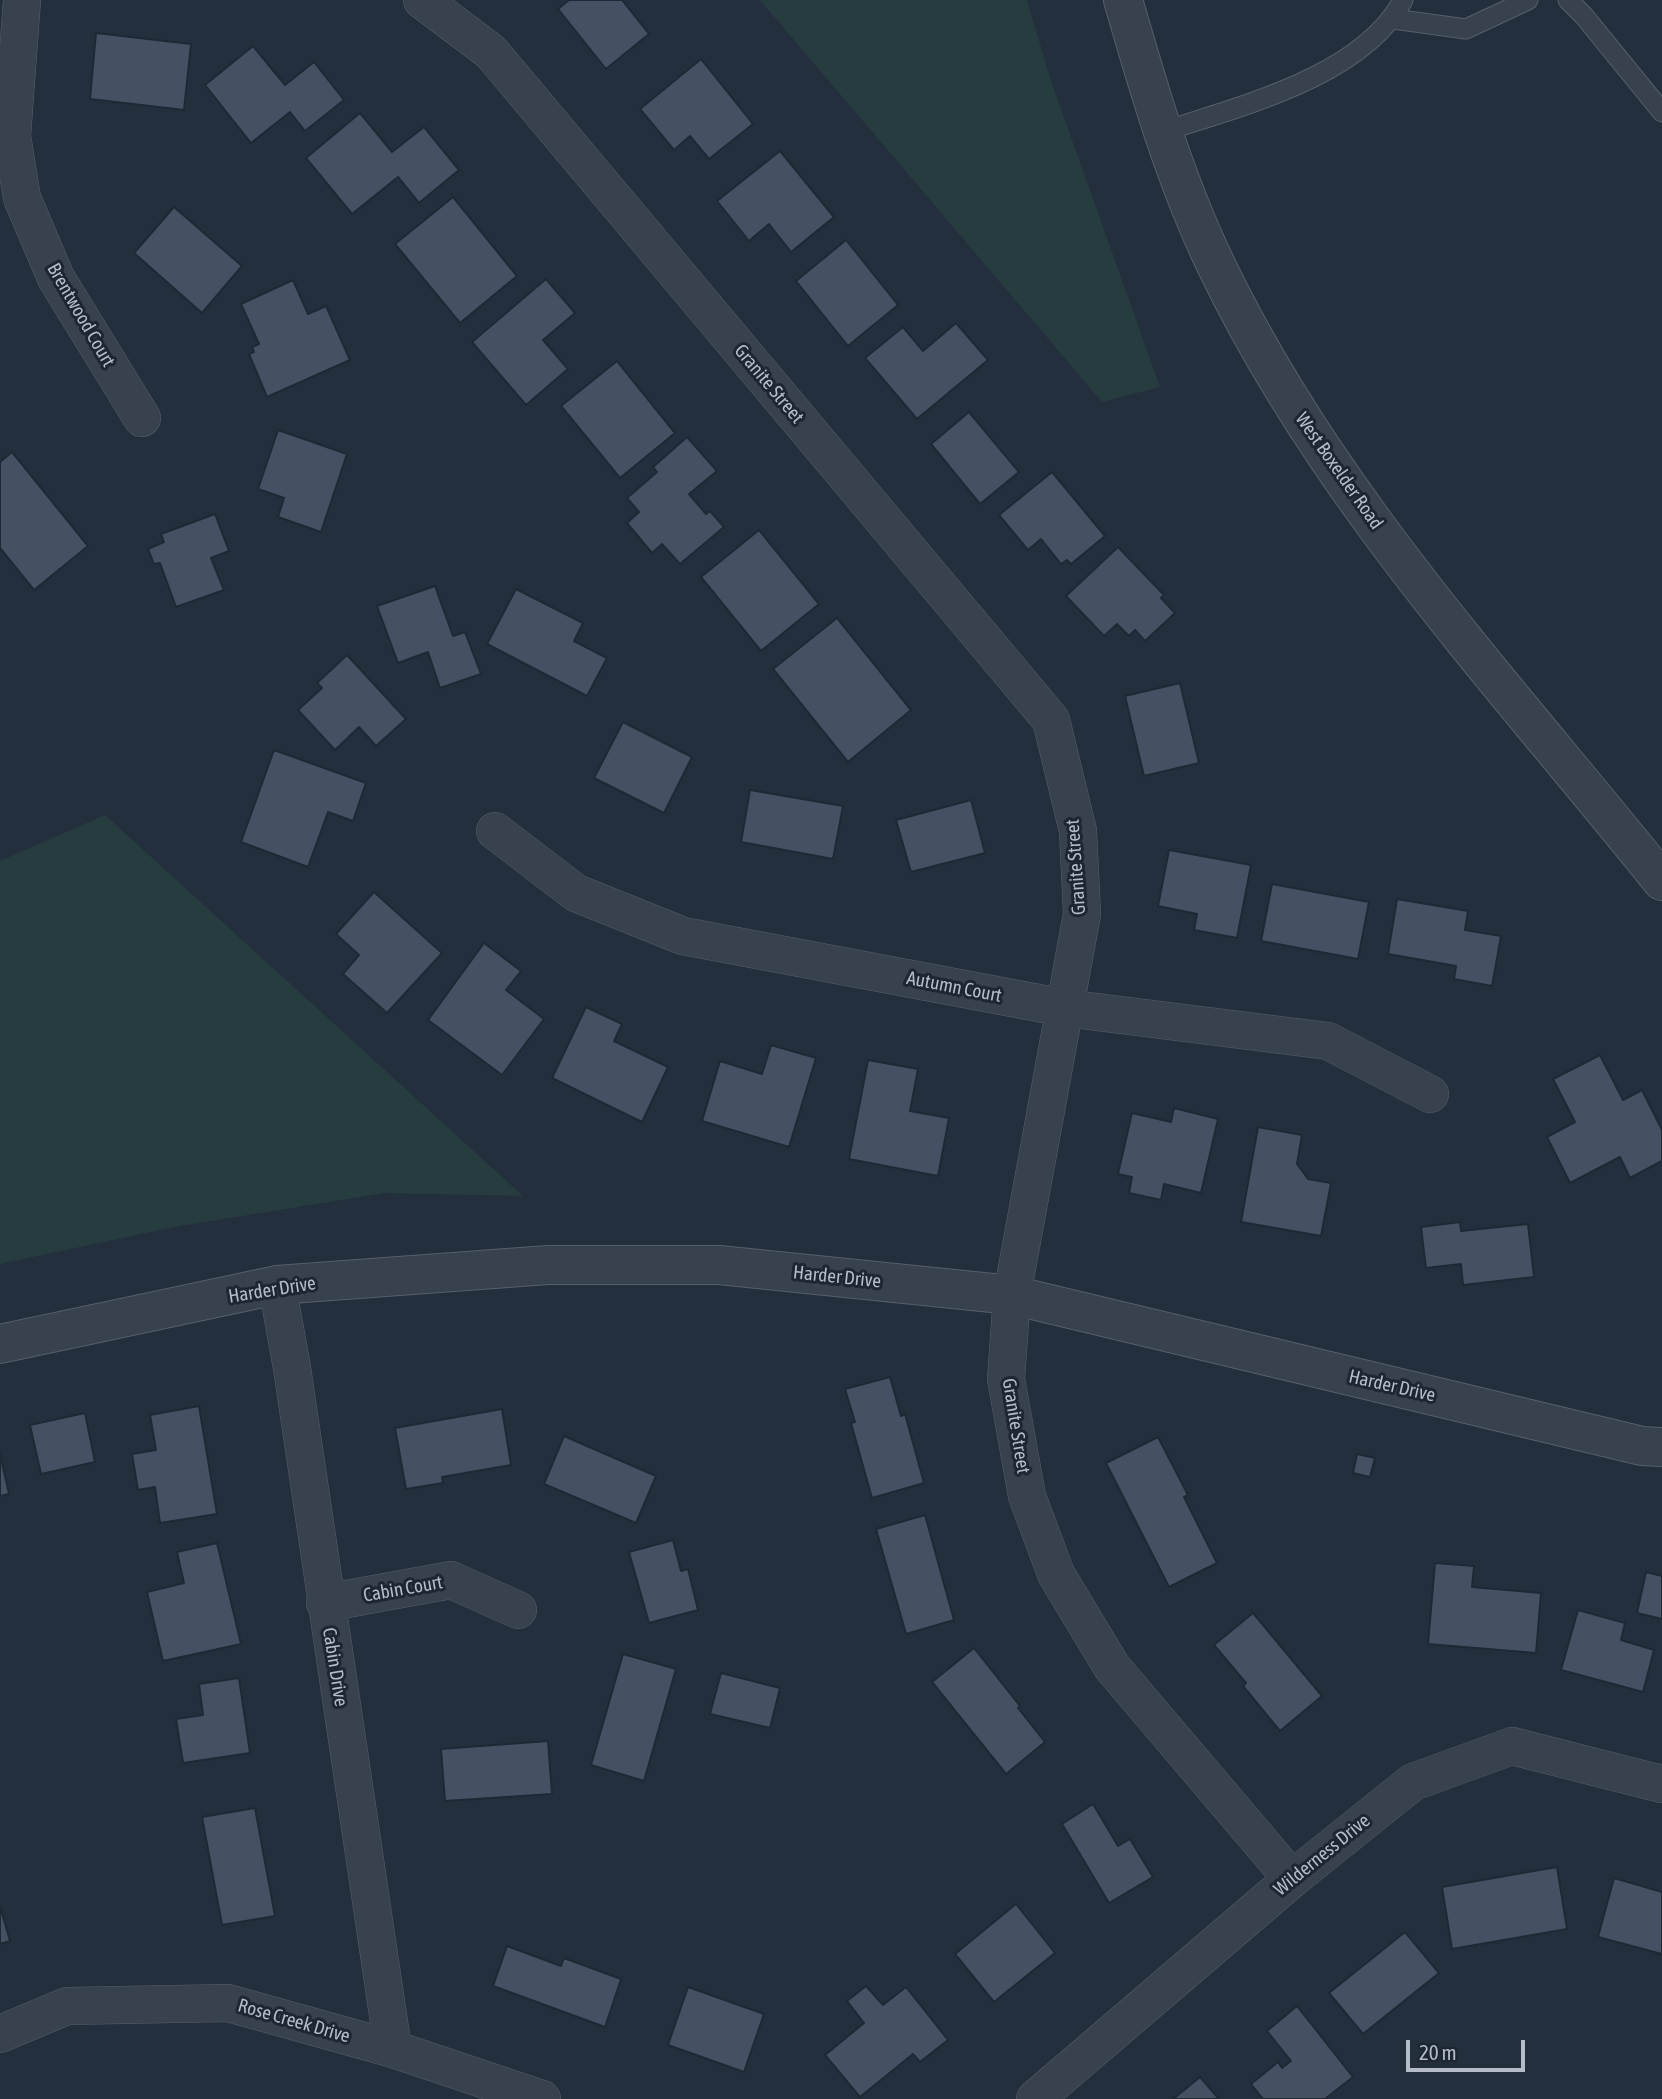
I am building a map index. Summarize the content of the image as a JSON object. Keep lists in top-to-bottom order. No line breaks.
{"streets":{"street":["Brentwood Court","Granite Street","West Boxelder Road","Autumn Court","Harder Drive","Cabin Court","Cabin Drive","Wilderness Drive","Rose Creek Drive"]},"crossings":[["Granite Street","Autumn Court"],["Granite Street","Harder Drive"],["Granite Street","Wilderness Drive"],["Harder Drive","Cabin Drive"],["Cabin Court","Cabin Drive"],["Cabin Drive","Rose Creek Drive"]],"scale_bar":"20 m"}
